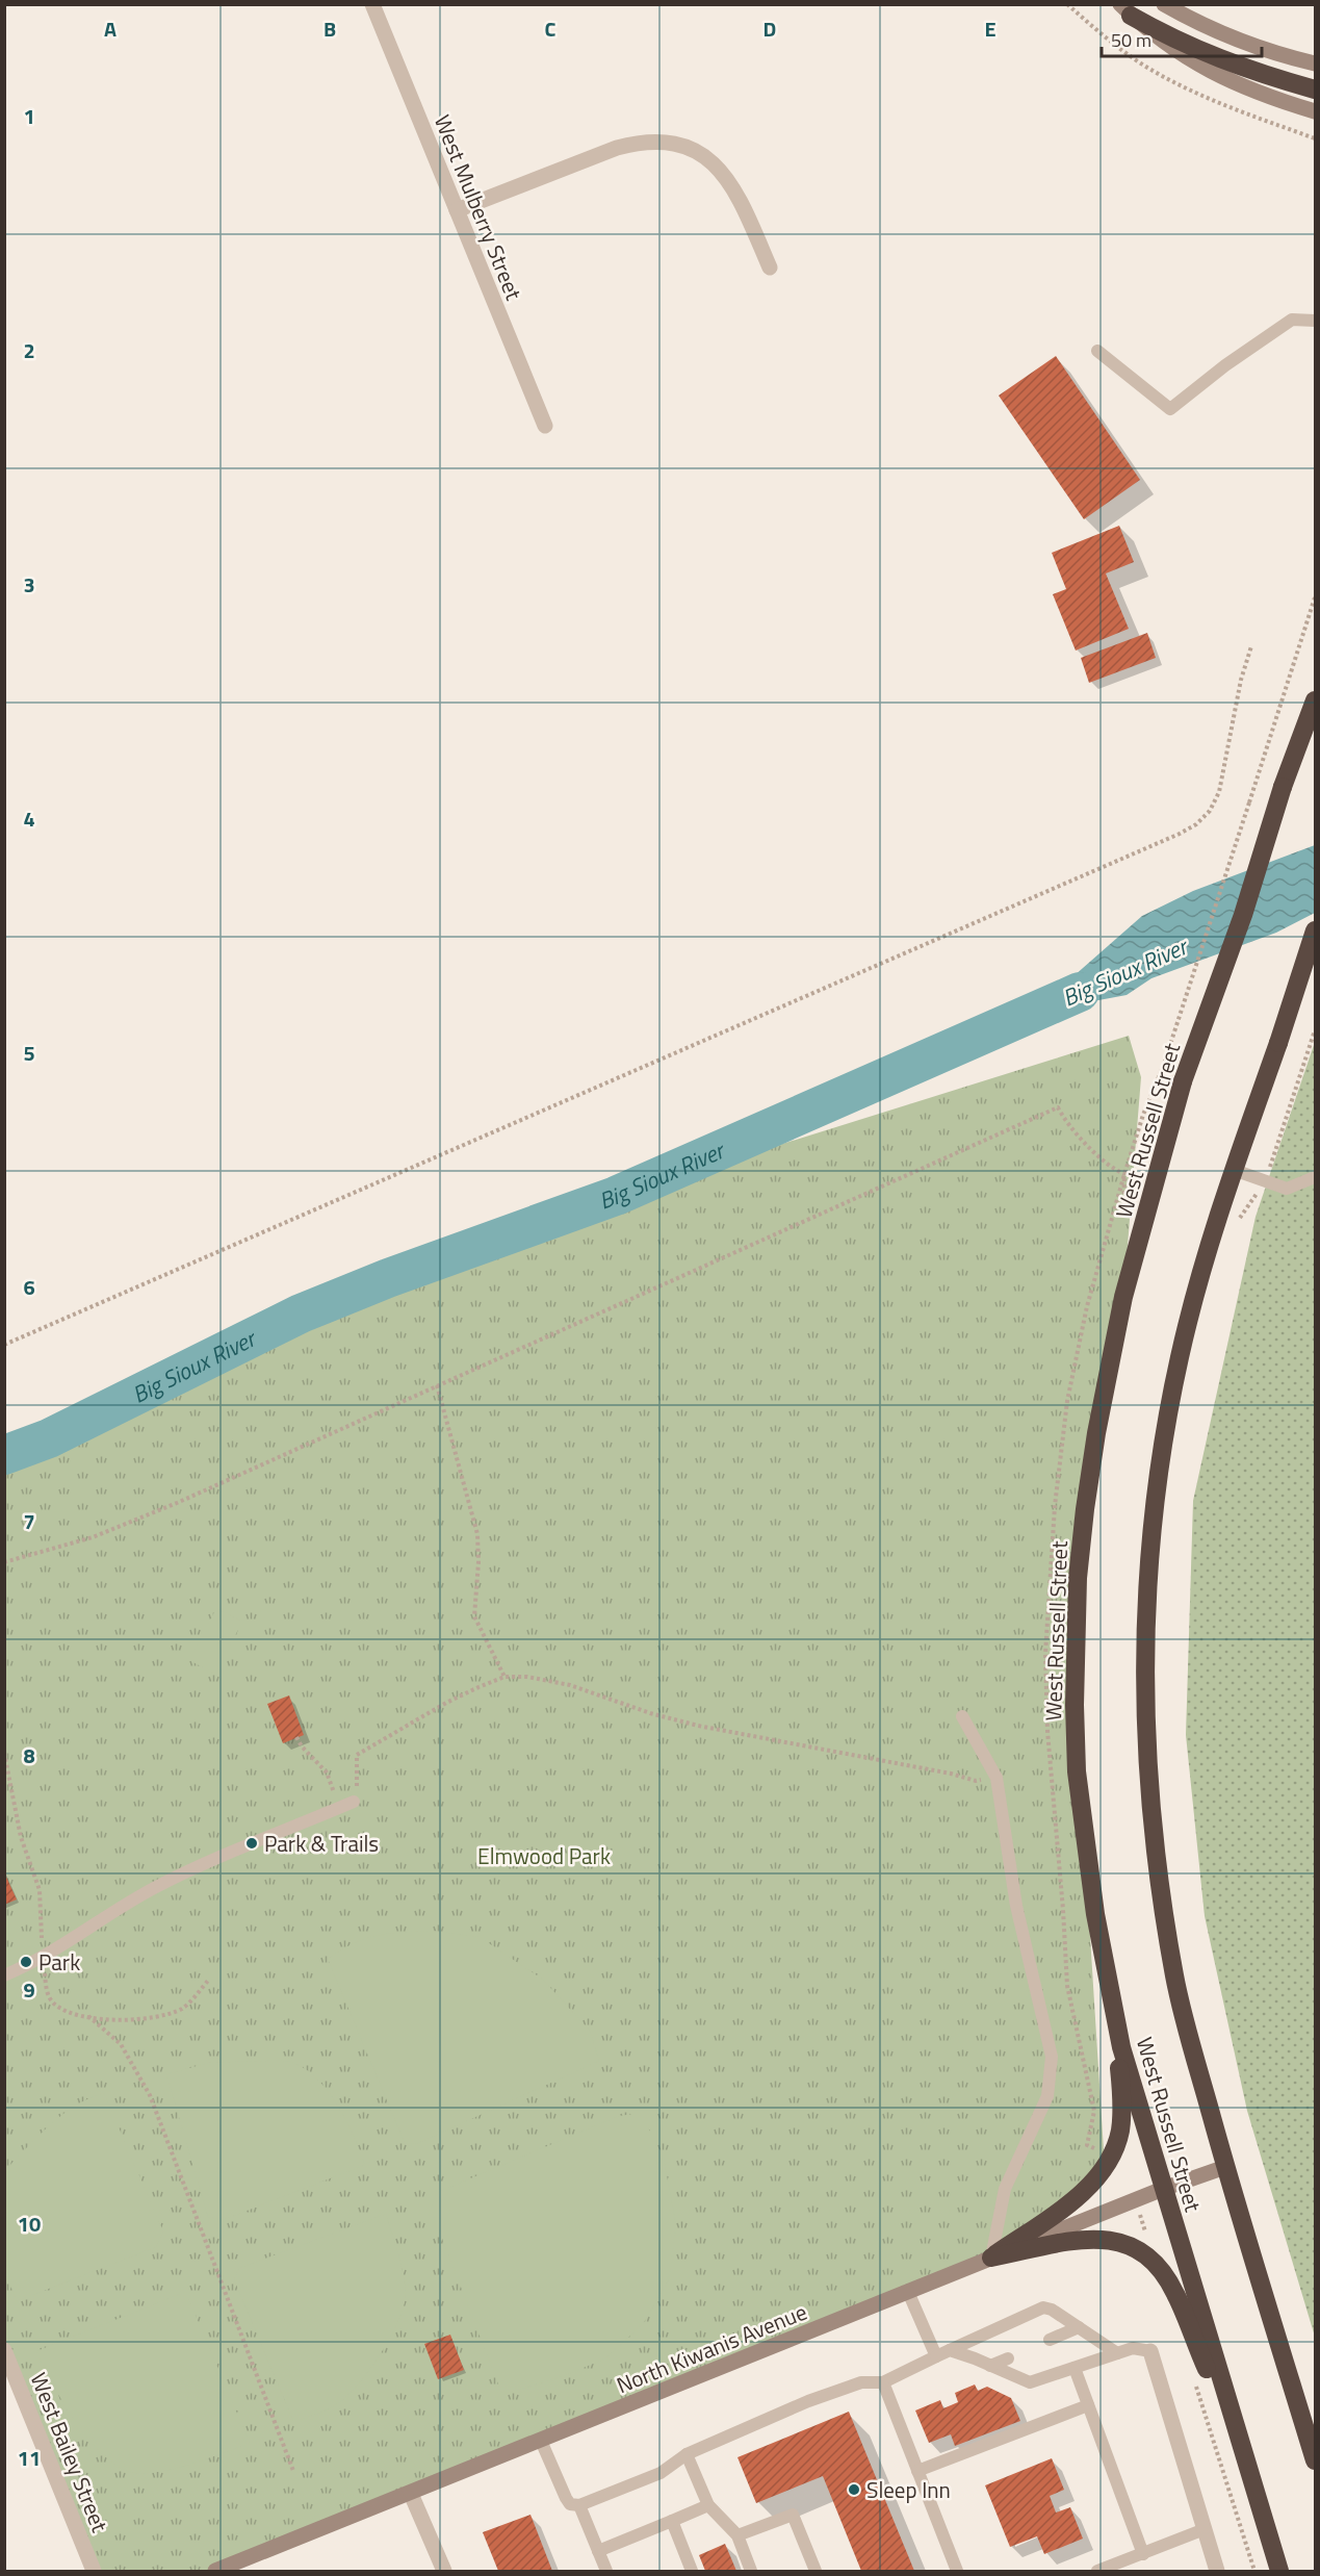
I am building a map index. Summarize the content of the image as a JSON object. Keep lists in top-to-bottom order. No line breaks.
{"streets":{"highway":["West Russell Street"],"main road":["North Kiwanis Avenue"],"street":["West Mulberry Street","West Bailey Street"]},"crossings":[["West Russell Street","North Kiwanis Avenue"]],"water":["Big Sioux River"],"parks":["Elmwood Park"],"places":["Park & Trails","Park","Sleep Inn"],"scale_bar":"50 m","grid":{"columns":["A","B","C","D","E"],"rows":["1","2","3","4","5","6","7","8","9","10","11"]}}
